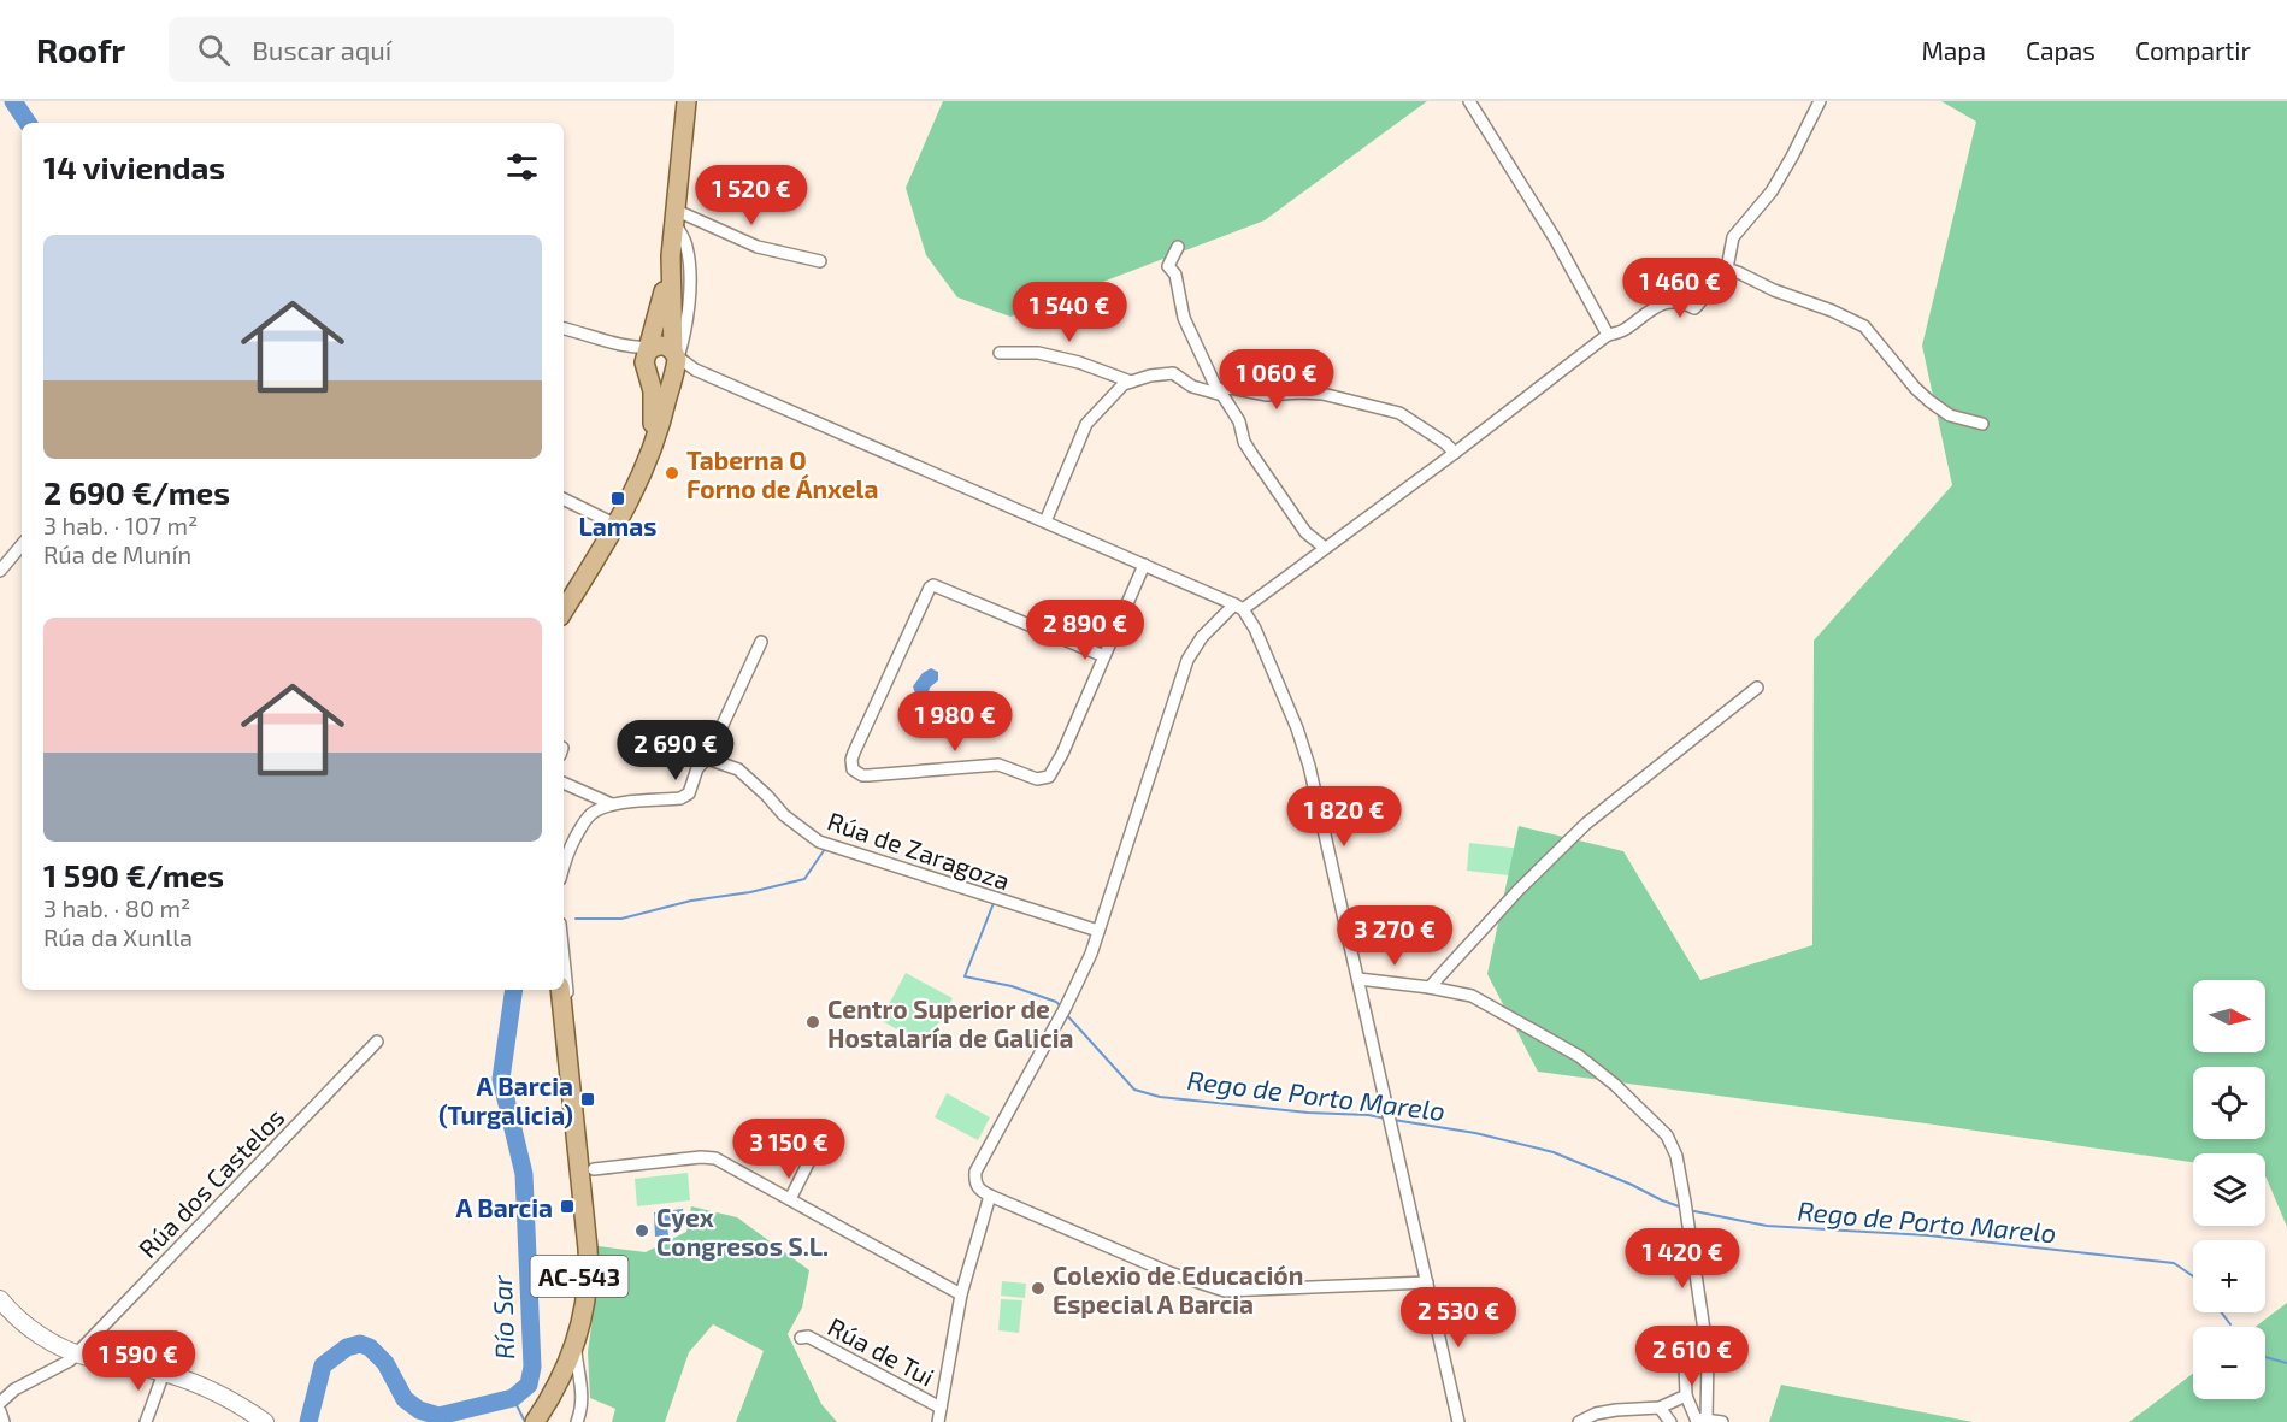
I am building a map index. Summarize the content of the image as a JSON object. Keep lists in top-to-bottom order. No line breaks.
{"streets":{"main road":["AC-543"],"street":["Rúa de Zaragoza","Rúa dos Castelos","Rúa de Tui"]},"water":["Rego de Porto Marelo","Río Sar"],"places":{"other":["Taberna O Forno de Ánxela","Centro Superior de Hostalaría de Galicia","Cyex Congresos S.L.","Colexio de Educación Especial A Barcia"],"transit":["Lamas","A Barcia (Turgalicia)","A Barcia"]},"north":"right","page":{"header":"Roofr","search":"Buscar aquí","nav":["Mapa","Capas","Compartir"],"heading":"14 viviendas","price":["1 520 €","1 460 €","1 540 €","1 060 €","2 890 €","1 980 €","2 690 €","1 820 €","3 270 €","3 150 €","1 420 €","2 530 €","2 610 €","1 590 €"],"list":[{"name":"2 690 €/mes","note":"3 hab. · 107 m² · Rúa de Munín"},{"name":"1 590 €/mes","note":"3 hab. · 80 m² · Rúa da Xunlla"}],"map_buttons":["+","−"]}}
